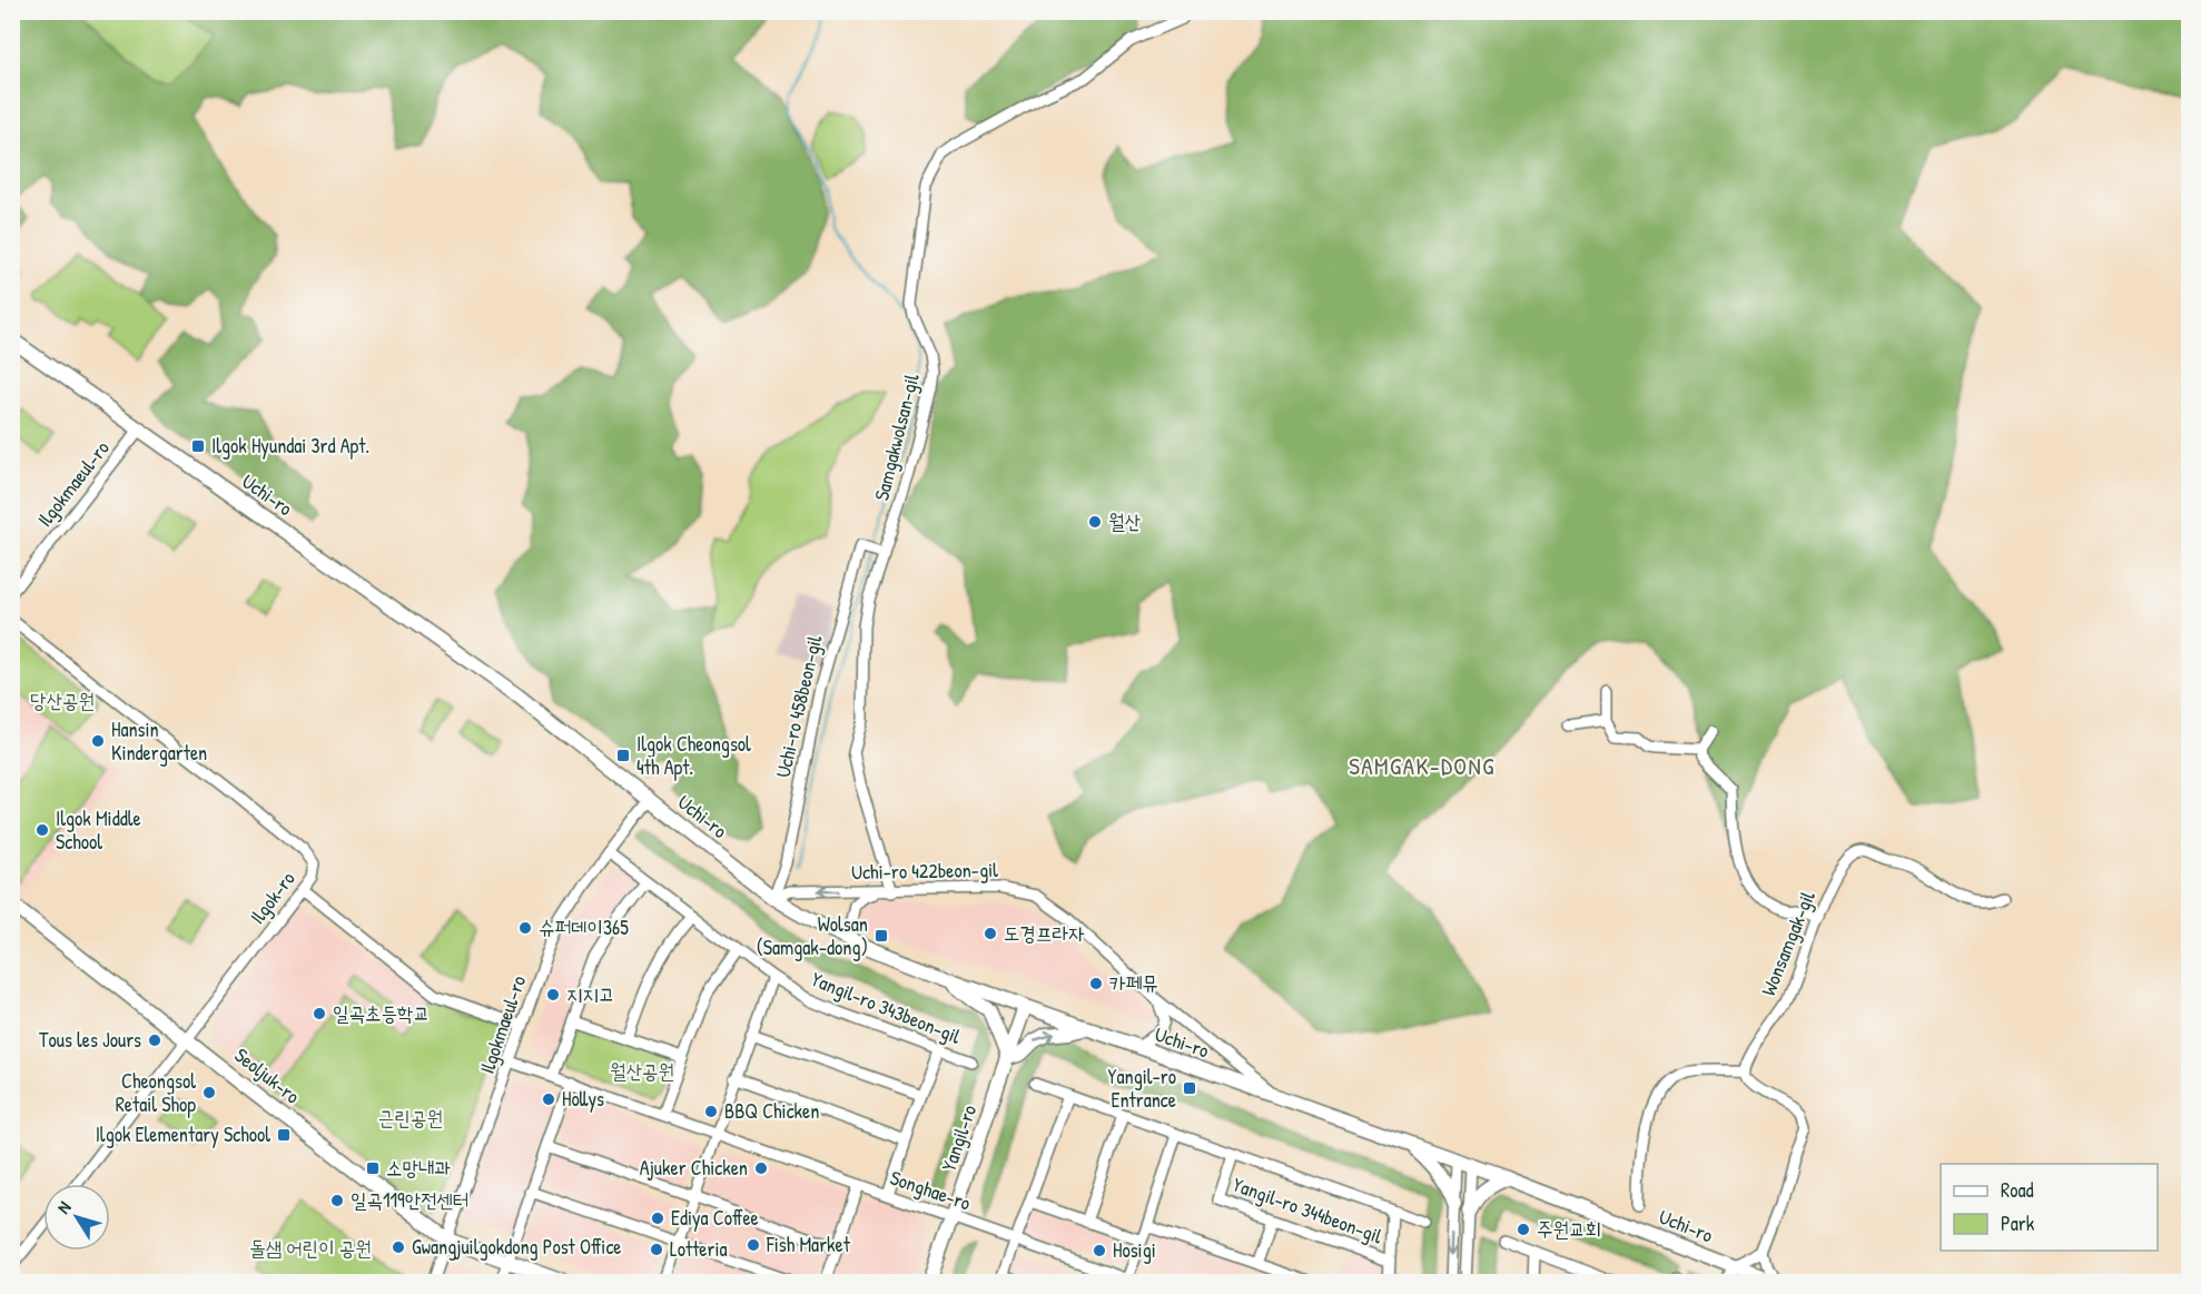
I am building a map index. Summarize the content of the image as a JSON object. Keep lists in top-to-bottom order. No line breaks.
{"streets":{"main road":["Uchi-ro","Seoljuk-ro","Yangil-ro"],"street":["Samgakwolsan-gil","Ilgokmaeul-ro","Uchi-ro 458beon-gil","Uchi-ro 422beon-gil","Ilgok-ro","Wonsamgak-gil","Yangil-ro 343beon-gil","Songhae-ro","Yangil-ro 344beon-gil"]},"crossings":[["Samgakwolsan-gil","Uchi-ro 458beon-gil"],["Samgakwolsan-gil","Uchi-ro 422beon-gil"],["Ilgokmaeul-ro","Uchi-ro"],["Ilgokmaeul-ro","Yangil-ro 343beon-gil"],["Ilgokmaeul-ro","Seoljuk-ro"],["Ilgokmaeul-ro","Songhae-ro"],["Uchi-ro","Uchi-ro 458beon-gil"],["Uchi-ro","Uchi-ro 422beon-gil"],["Uchi-ro","Yangil-ro"],["Uchi-ro 458beon-gil","Uchi-ro 422beon-gil"],["Ilgok-ro","Seoljuk-ro"],["Yangil-ro","Songhae-ro"]],"districts":["SAMGAK-DONG"],"parks":["당산공원","월산공원","근린공원","돌샘 어린이 공원"],"places":{"transit":["Ilgok Hyundai 3rd Apt.","Ilgok Cheongsol 4th Apt.","Wolsan (Samgak-dong)","Yangil-ro Entrance","Ilgok Elementary School","소망내과"],"other":["월산","Hansin Kindergarten","Ilgok Middle School","슈퍼데이365","도경프라자","카페뮤","지지고","일곡초등학교","Tous les Jours","Cheongsol Retail Shop","Hollys","BBQ Chicken","Ajuker Chicken","일곡119안전센터","Ediya Coffee","주원교회","Fish Market","Gwangjuilgokdong Post Office","Lotteria","Hosigi"]},"legend":["Road","Park"],"north":"top left"}
